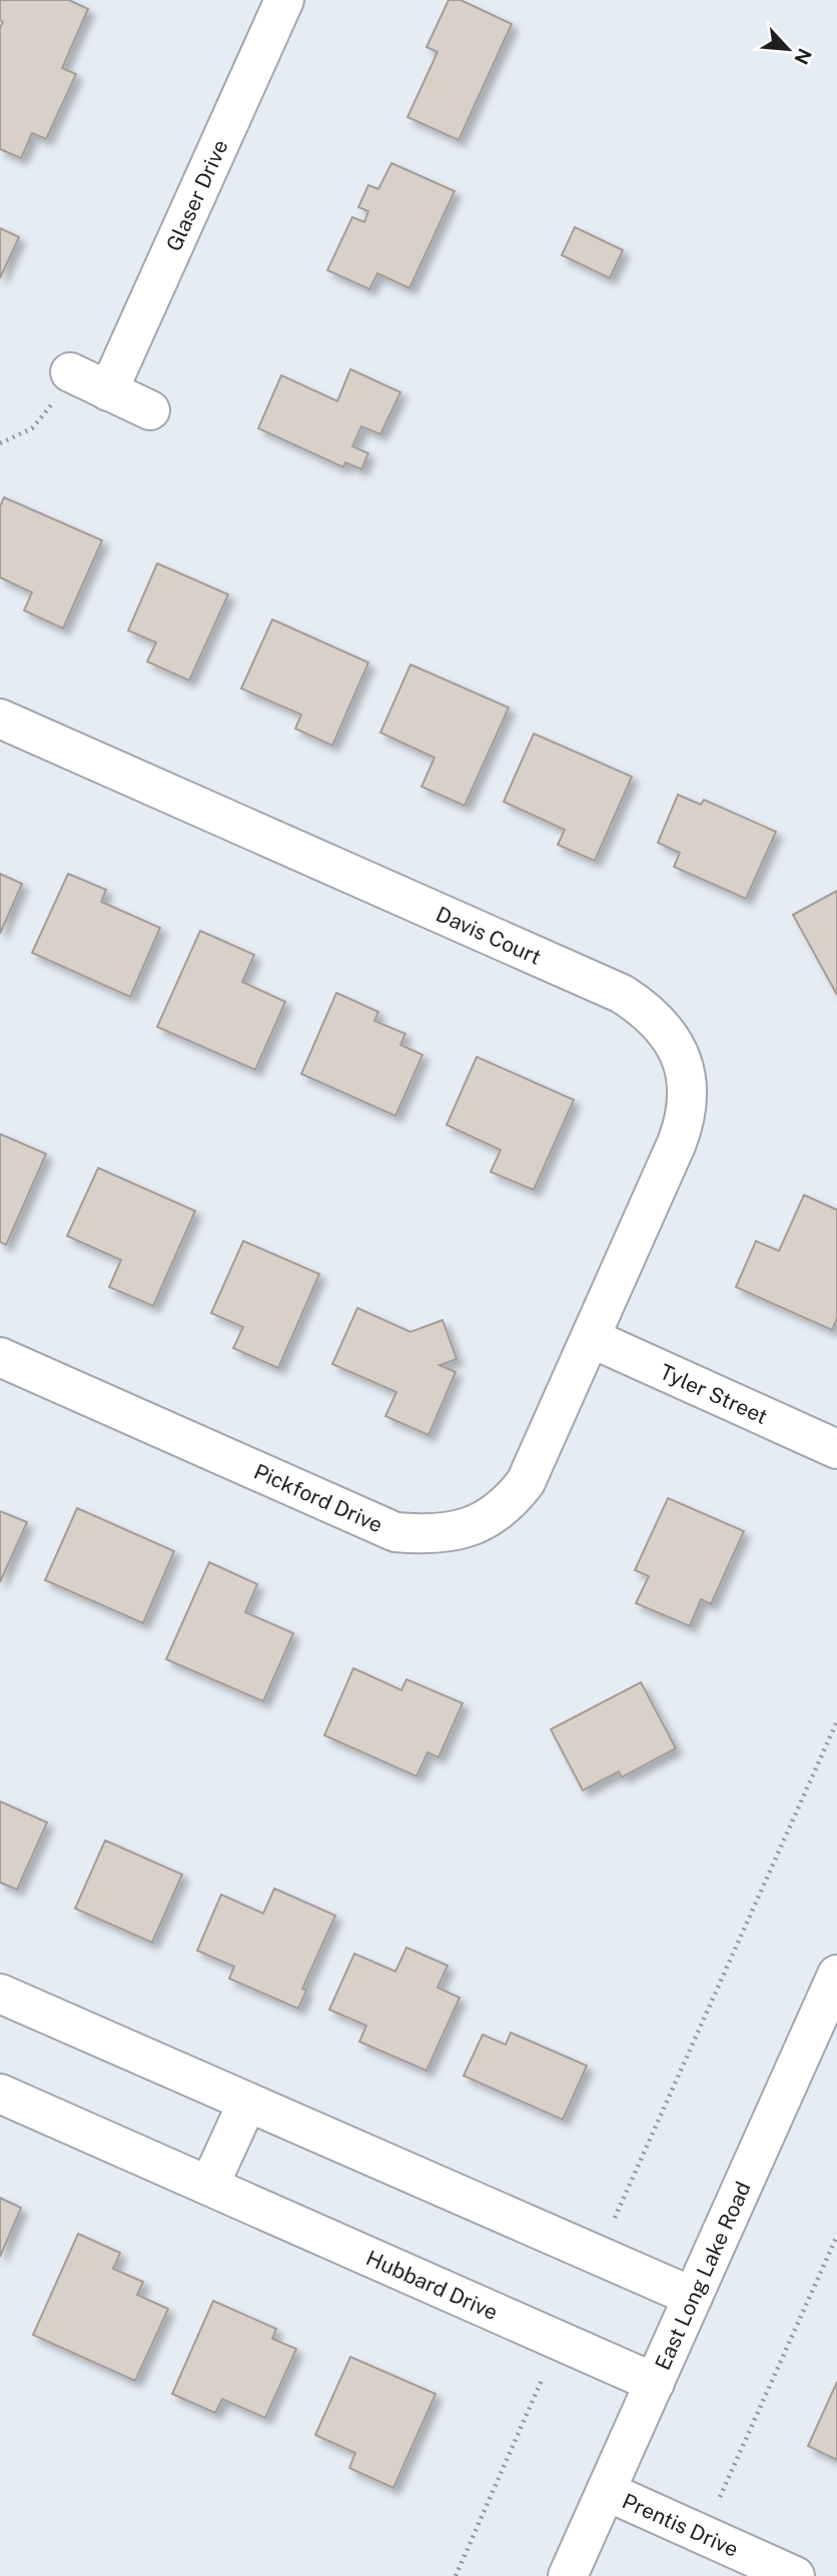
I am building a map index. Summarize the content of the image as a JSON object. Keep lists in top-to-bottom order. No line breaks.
{"streets":{"street":["Glaser Drive","Davis Court","Tyler Street","Pickford Drive","East Long Lake Road","Hubbard Drive","Prentis Drive"]},"crossings":[["Davis Court","Tyler Street"],["Davis Court","Pickford Drive"],["Tyler Street","Pickford Drive"],["East Long Lake Road","Hubbard Drive"],["East Long Lake Road","Prentis Drive"]],"north":"bottom right"}
